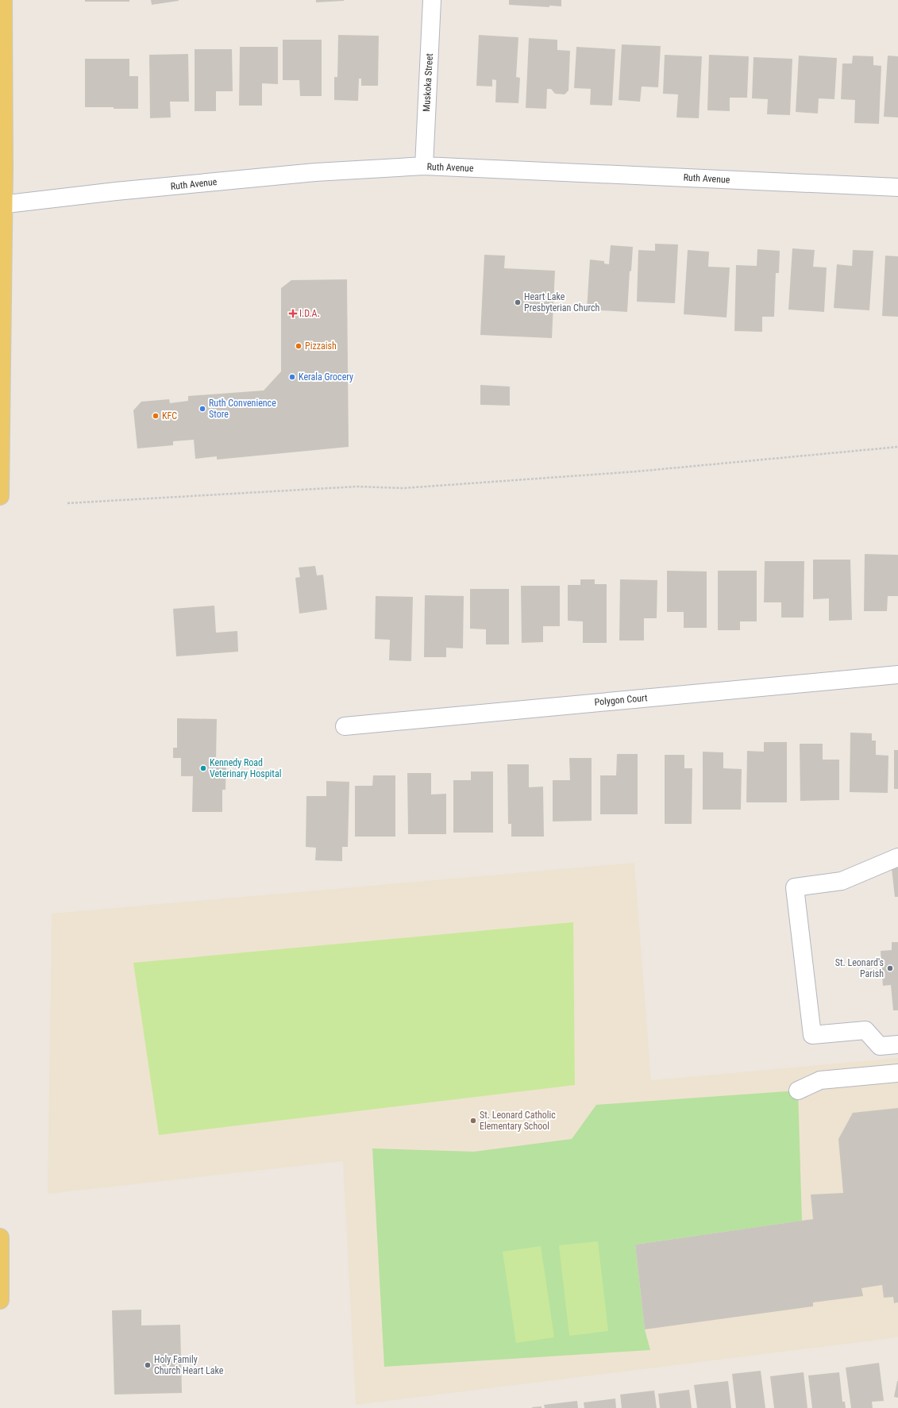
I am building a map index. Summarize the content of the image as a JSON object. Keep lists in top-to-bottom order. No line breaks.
{"streets":{"street":["Muskoka Street","Ruth Avenue","Polygon Court"]},"crossings":[["Muskoka Street","Ruth Avenue"]],"places":{"other":["Heart Lake Presbyterian Church","Pizzaish","Kerala Grocery","Ruth Convenience Store","KFC","Kennedy Road Veterinary Hospital","St. Leonard's Parish","St. Leonard Catholic Elementary School","Holy Family Church Heart Lake"],"health":["I.D.A."]}}
